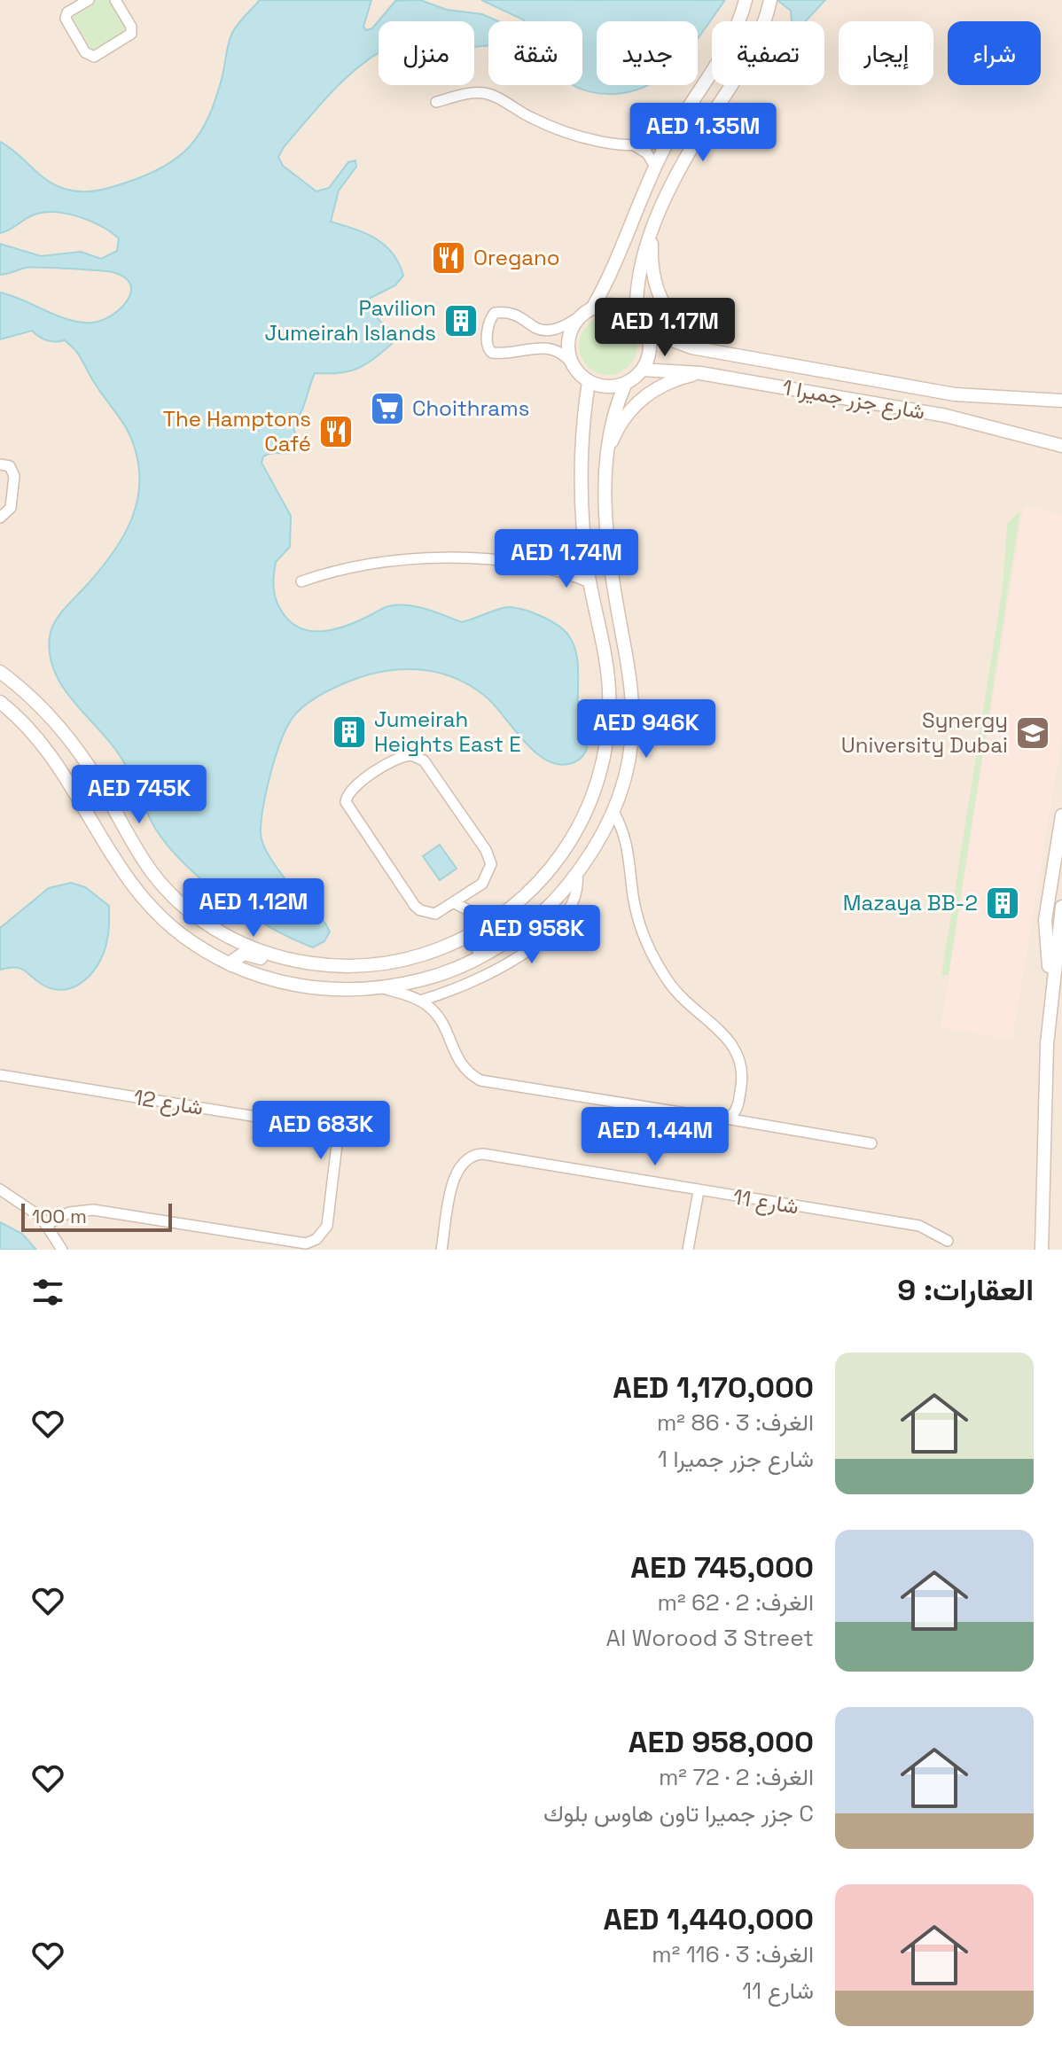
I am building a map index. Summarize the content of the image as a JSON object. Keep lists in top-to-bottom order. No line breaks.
{"streets":{"street":["شارع جزر جميرا 1","شارع 12","شارع 11"]},"places":{"restaurant":["Oregano","The Hamptons Café"],"building":["Pavilion Jumeirah Islands","Jumeirah Heights East E","Mazaya BB-2"],"supermarket":["Choithrams"],"school or university":["Synergy University Dubai"]},"scale_bar":"100 m","page":{"chip":["شراء","إيجار","تصفية","جديد","شقة","منزل"],"price":["AED 1.35M","AED 1.17M","AED 1.74M","AED 946K","AED 745K","AED 1.12M","AED 958K","AED 683K","AED 1.44M"],"scale":"100 m","heading":"العقارات: 9","list":[{"name":"AED 1,170,000","note":"الغرف: 3 · 86 m² · شارع جزر جميرا 1"},{"name":"AED 745,000","note":"الغرف: 2 · 62 m² · Al Worood 3 Street"},{"name":"AED 958,000","note":"الغرف: 2 · 72 m² · C جزر جميرا تاون هاوس بلوك"},{"name":"AED 1,440,000","note":"الغرف: 3 · 116 m² · شارع 11"}]}}
